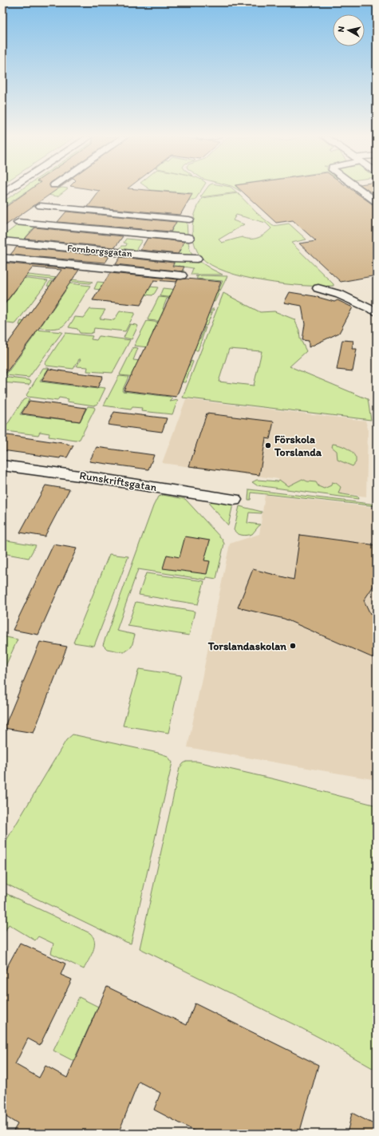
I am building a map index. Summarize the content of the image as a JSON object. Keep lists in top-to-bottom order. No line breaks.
{"streets":{"street":["Fornborgsgatan","Runskriftsgatan"]},"places":["Förskola Torslanda","Torslandaskolan"],"north":"left"}
